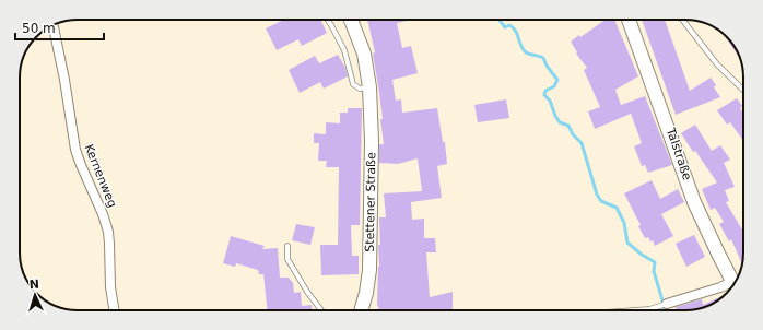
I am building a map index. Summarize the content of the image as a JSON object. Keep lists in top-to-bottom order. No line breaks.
{"streets":{"street":["Talstraße","Kernenweg","Stettener Straße"]},"scale_bar":"50 m","north":"top"}
